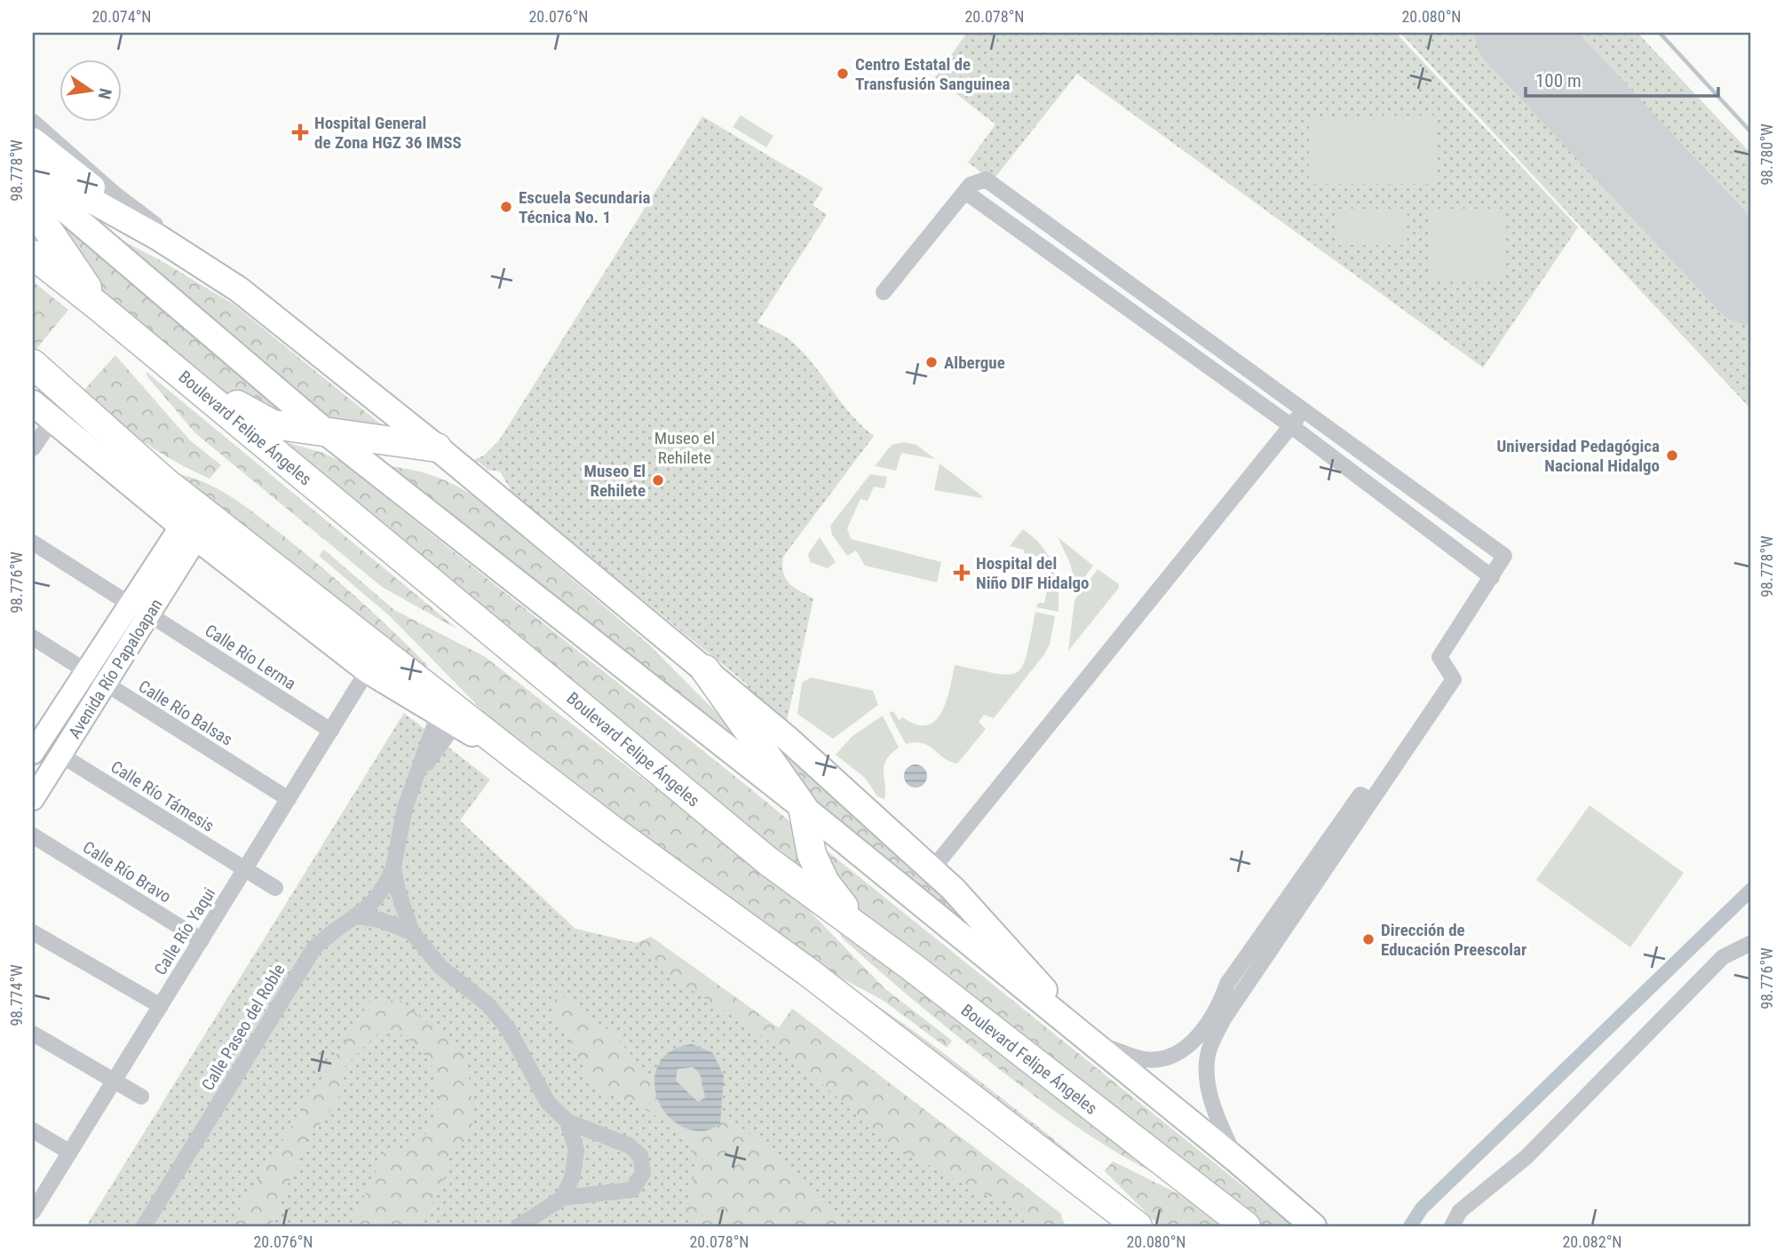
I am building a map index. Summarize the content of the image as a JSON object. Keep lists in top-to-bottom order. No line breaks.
{"streets":{"highway":["Boulevard Felipe Ángeles"],"street":["Calle Río Lerma","Avenida Río Papaloapan","Calle Río Balsas","Calle Río Támesis","Calle Río Bravo","Calle Río Yaqui","Calle Paseo del Roble"]},"crossings":[["Calle Río Lerma","Avenida Río Papaloapan"],["Calle Río Lerma","Calle Río Yaqui"],["Avenida Río Papaloapan","Calle Río Balsas"],["Avenida Río Papaloapan","Calle Río Támesis"],["Calle Río Balsas","Calle Río Yaqui"],["Calle Río Támesis","Calle Río Yaqui"],["Calle Río Bravo","Calle Río Yaqui"]],"parks":["Museo el Rehilete"],"places":{"other":["Centro Estatal de Transfusión Sanguinea","Escuela Secundaria Técnica No. 1","Albergue","Universidad Pedagógica Nacional Hidalgo","Museo El Rehilete","Dirección de Educación Preescolar"],"health":["Hospital General de Zona HGZ 36 IMSS","Hospital del Niño DIF Hidalgo"]},"scale_bar":"100 m","north":"right","coordinates":["20.074°N","20.076°N","20.078°N","20.080°N","98.780°W","98.778°W","98.776°W","98.774°W","20.082°N"]}
